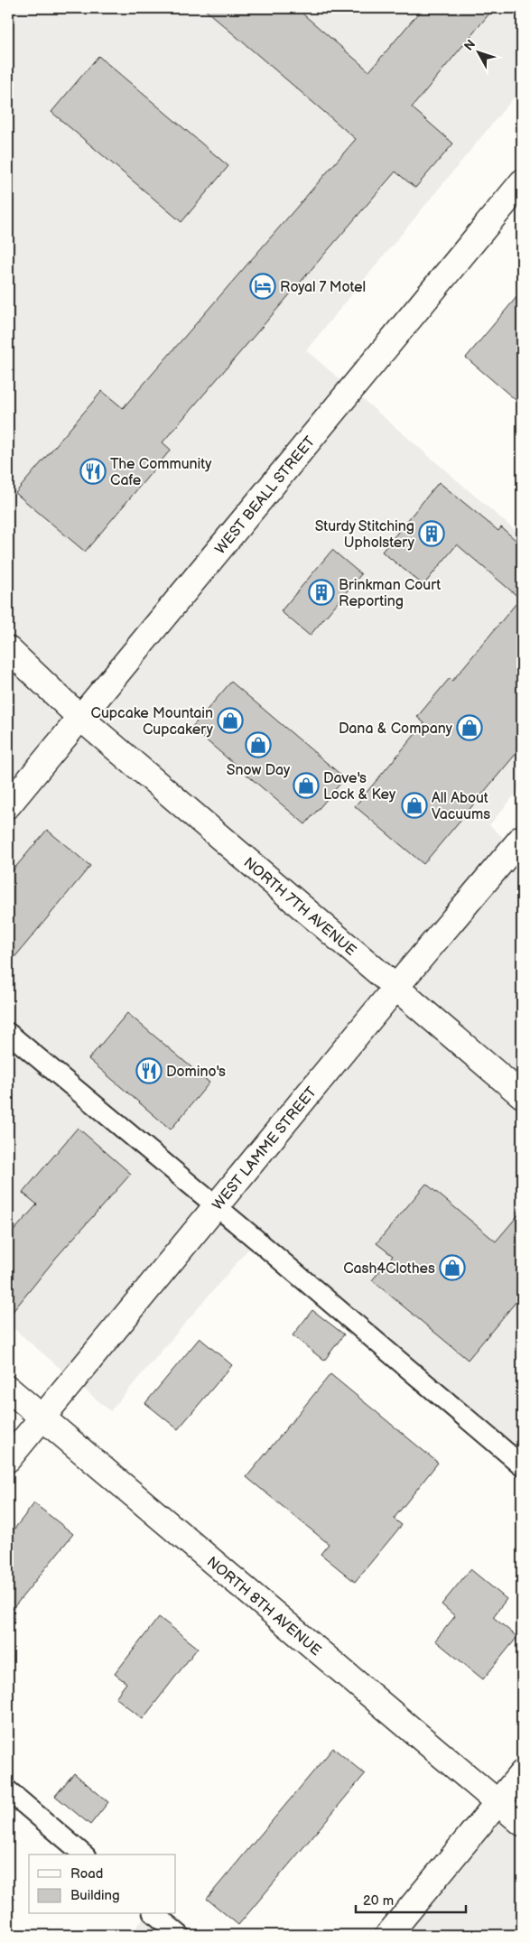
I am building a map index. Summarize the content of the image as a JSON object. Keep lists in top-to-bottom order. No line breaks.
{"streets":{"street":["WEST BEALL STREET","NORTH 7TH AVENUE","WEST LAMME STREET","NORTH 8TH AVENUE"]},"crossings":[["WEST BEALL STREET","NORTH 7TH AVENUE"],["NORTH 7TH AVENUE","WEST LAMME STREET"],["WEST LAMME STREET","NORTH 8TH AVENUE"]],"places":{"hotel":["Royal 7 Motel"],"restaurant":["The Community Cafe","Domino's"],"building":["Sturdy Stitching Upholstery","Brinkman Court Reporting"],"shop":["Cupcake Mountain Cupcakery","Dana & Company","Snow Day","Dave's Lock & Key","All About Vacuums","Cash4Clothes"]},"legend":["Road","Building"],"scale_bar":"20 m","north":"top left"}
